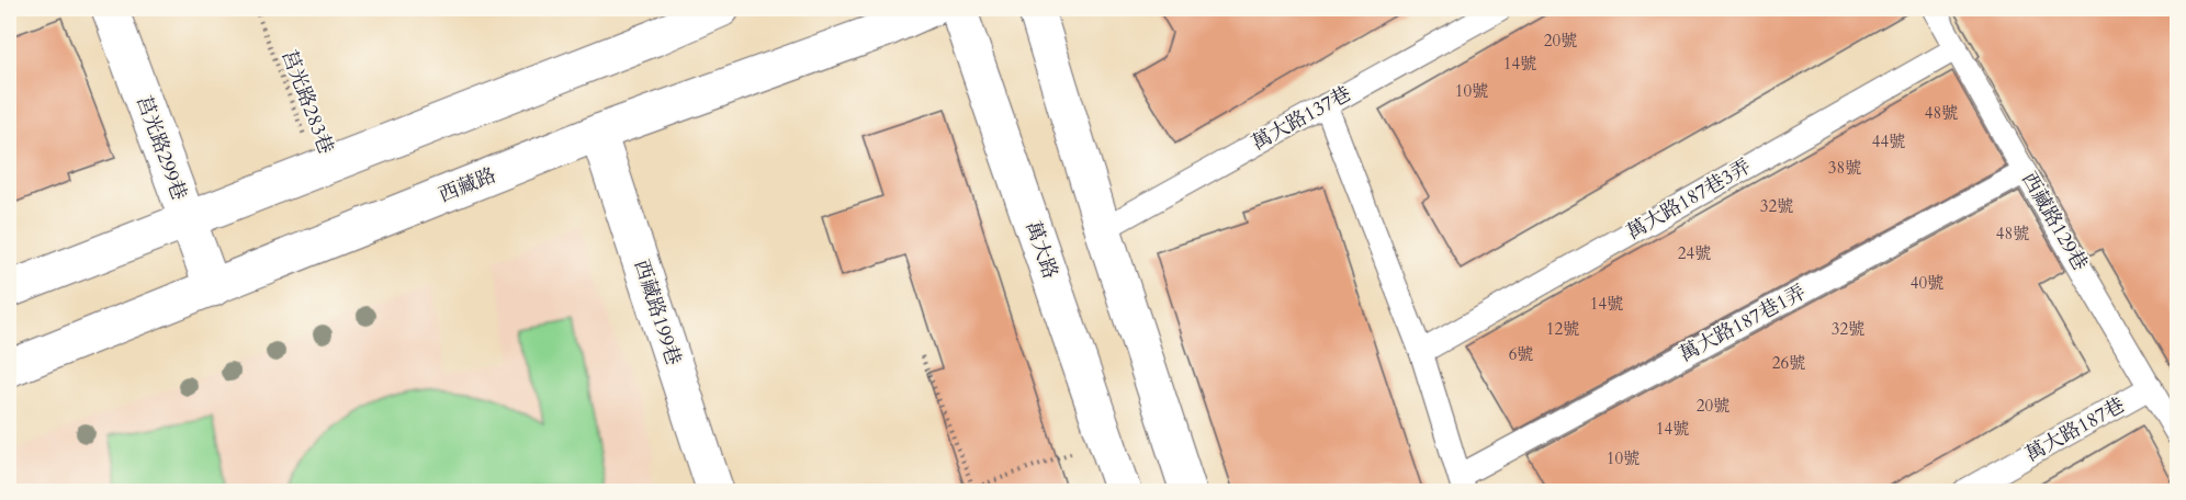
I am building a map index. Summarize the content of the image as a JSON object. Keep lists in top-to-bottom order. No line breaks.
{"streets":{"street":["莒光路299巷","西藏路","萬大路","西藏路199巷"],"lane":["萬大路137巷","萬大路187巷3弄","西藏路129巷","萬大路187巷1弄","萬大路187巷"],"path":["莒光路283巷"]},"crossings":[["莒光路299巷","西藏路"],["西藏路","西藏路199巷"],["萬大路187巷3弄","西藏路129巷"],["西藏路129巷","萬大路187巷1弄"],["西藏路129巷","萬大路187巷"]],"house_numbers":["20號","14號","10號","48號","44號","38號","32號","48號","24號","40號","14號","12號","32號","6號","26號","20號","14號","10號"]}
